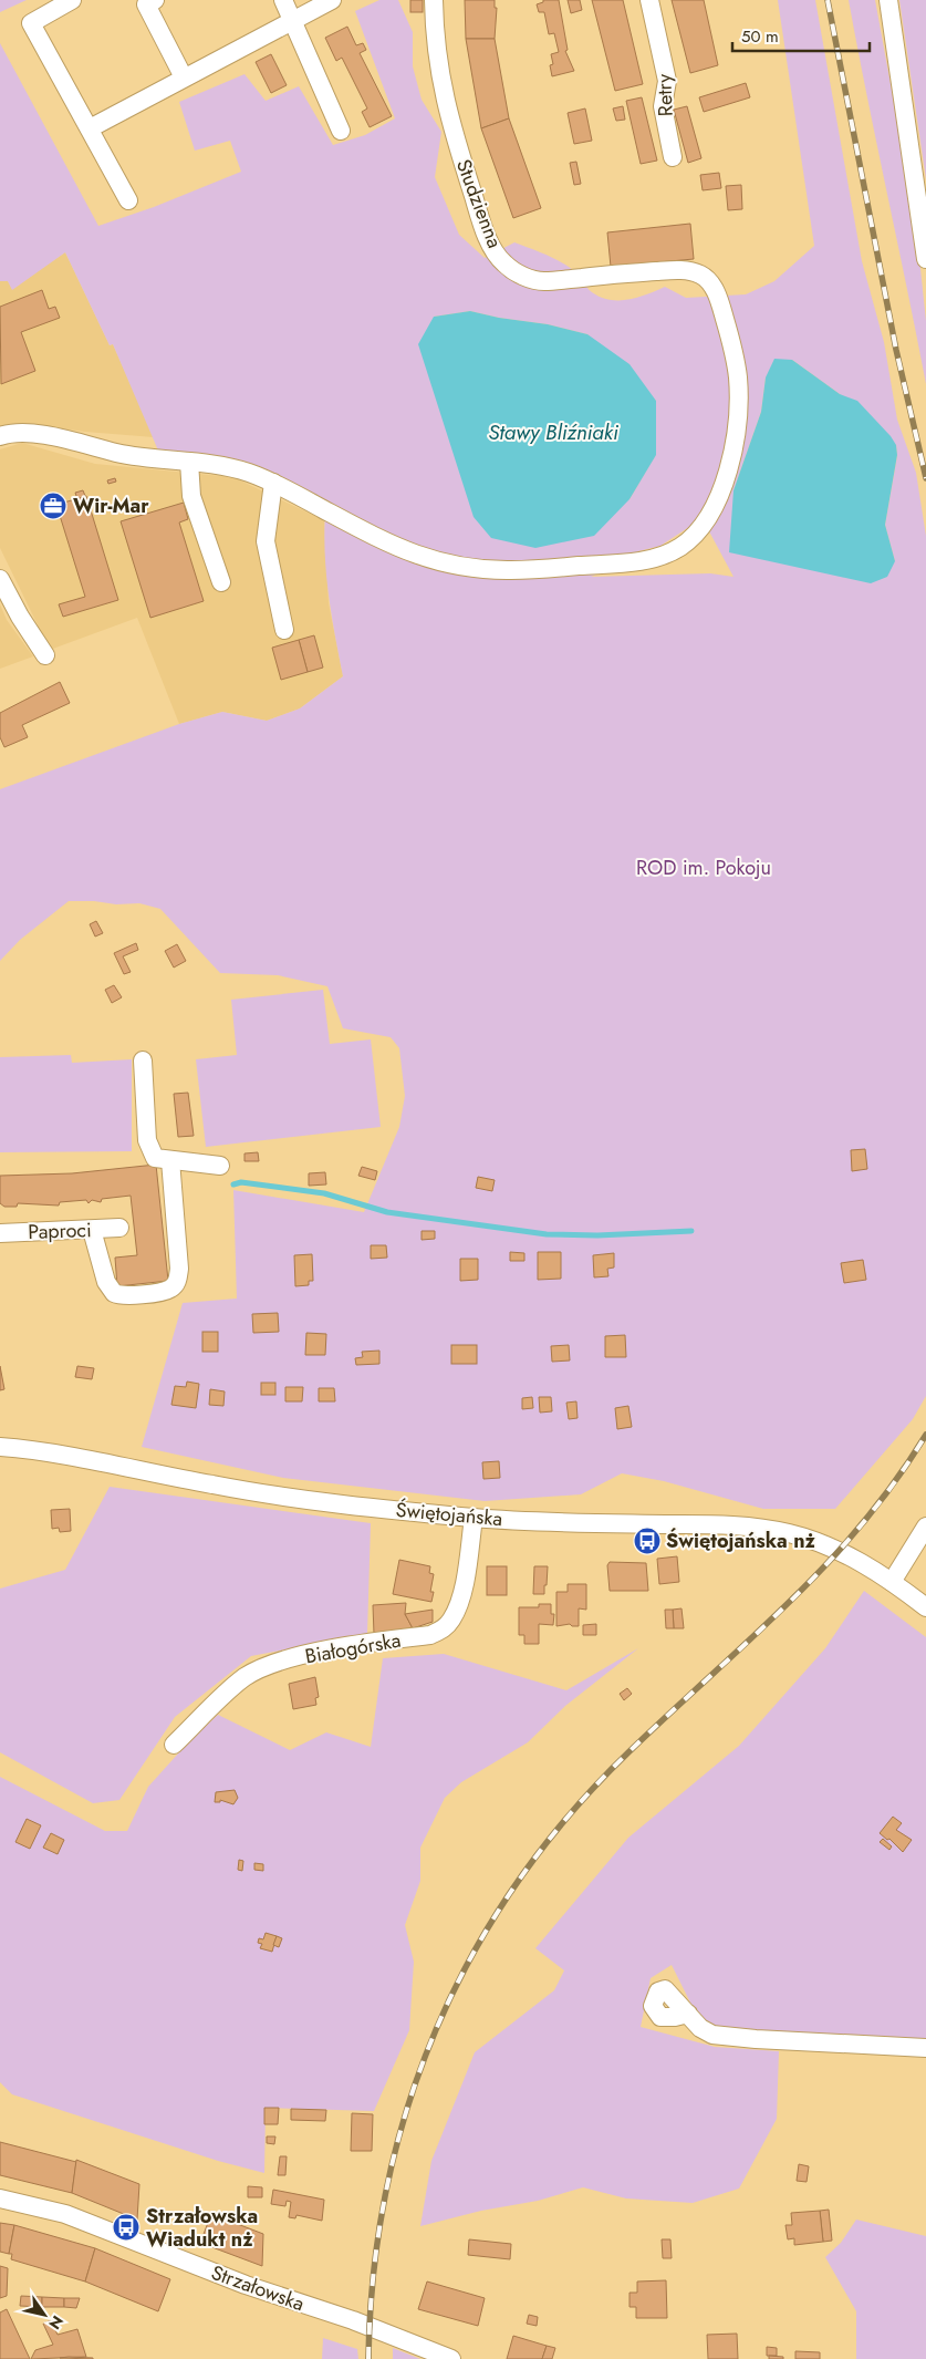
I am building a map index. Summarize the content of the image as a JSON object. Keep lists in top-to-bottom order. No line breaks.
{"streets":{"street":["Retry","Studzienna","Paproci","Świętojańska","Białogórska","Strzałowska"]},"crossings":[["Świętojańska","Białogórska"]],"water":["Stawy Bliźniaki"],"parks":["ROD im. Pokoju"],"places":{"office":["Wir-Mar"],"bus stop":["Świętojańska nż","Strzałowska Wiadukt nż"]},"scale_bar":"50 m","north":"bottom right"}
